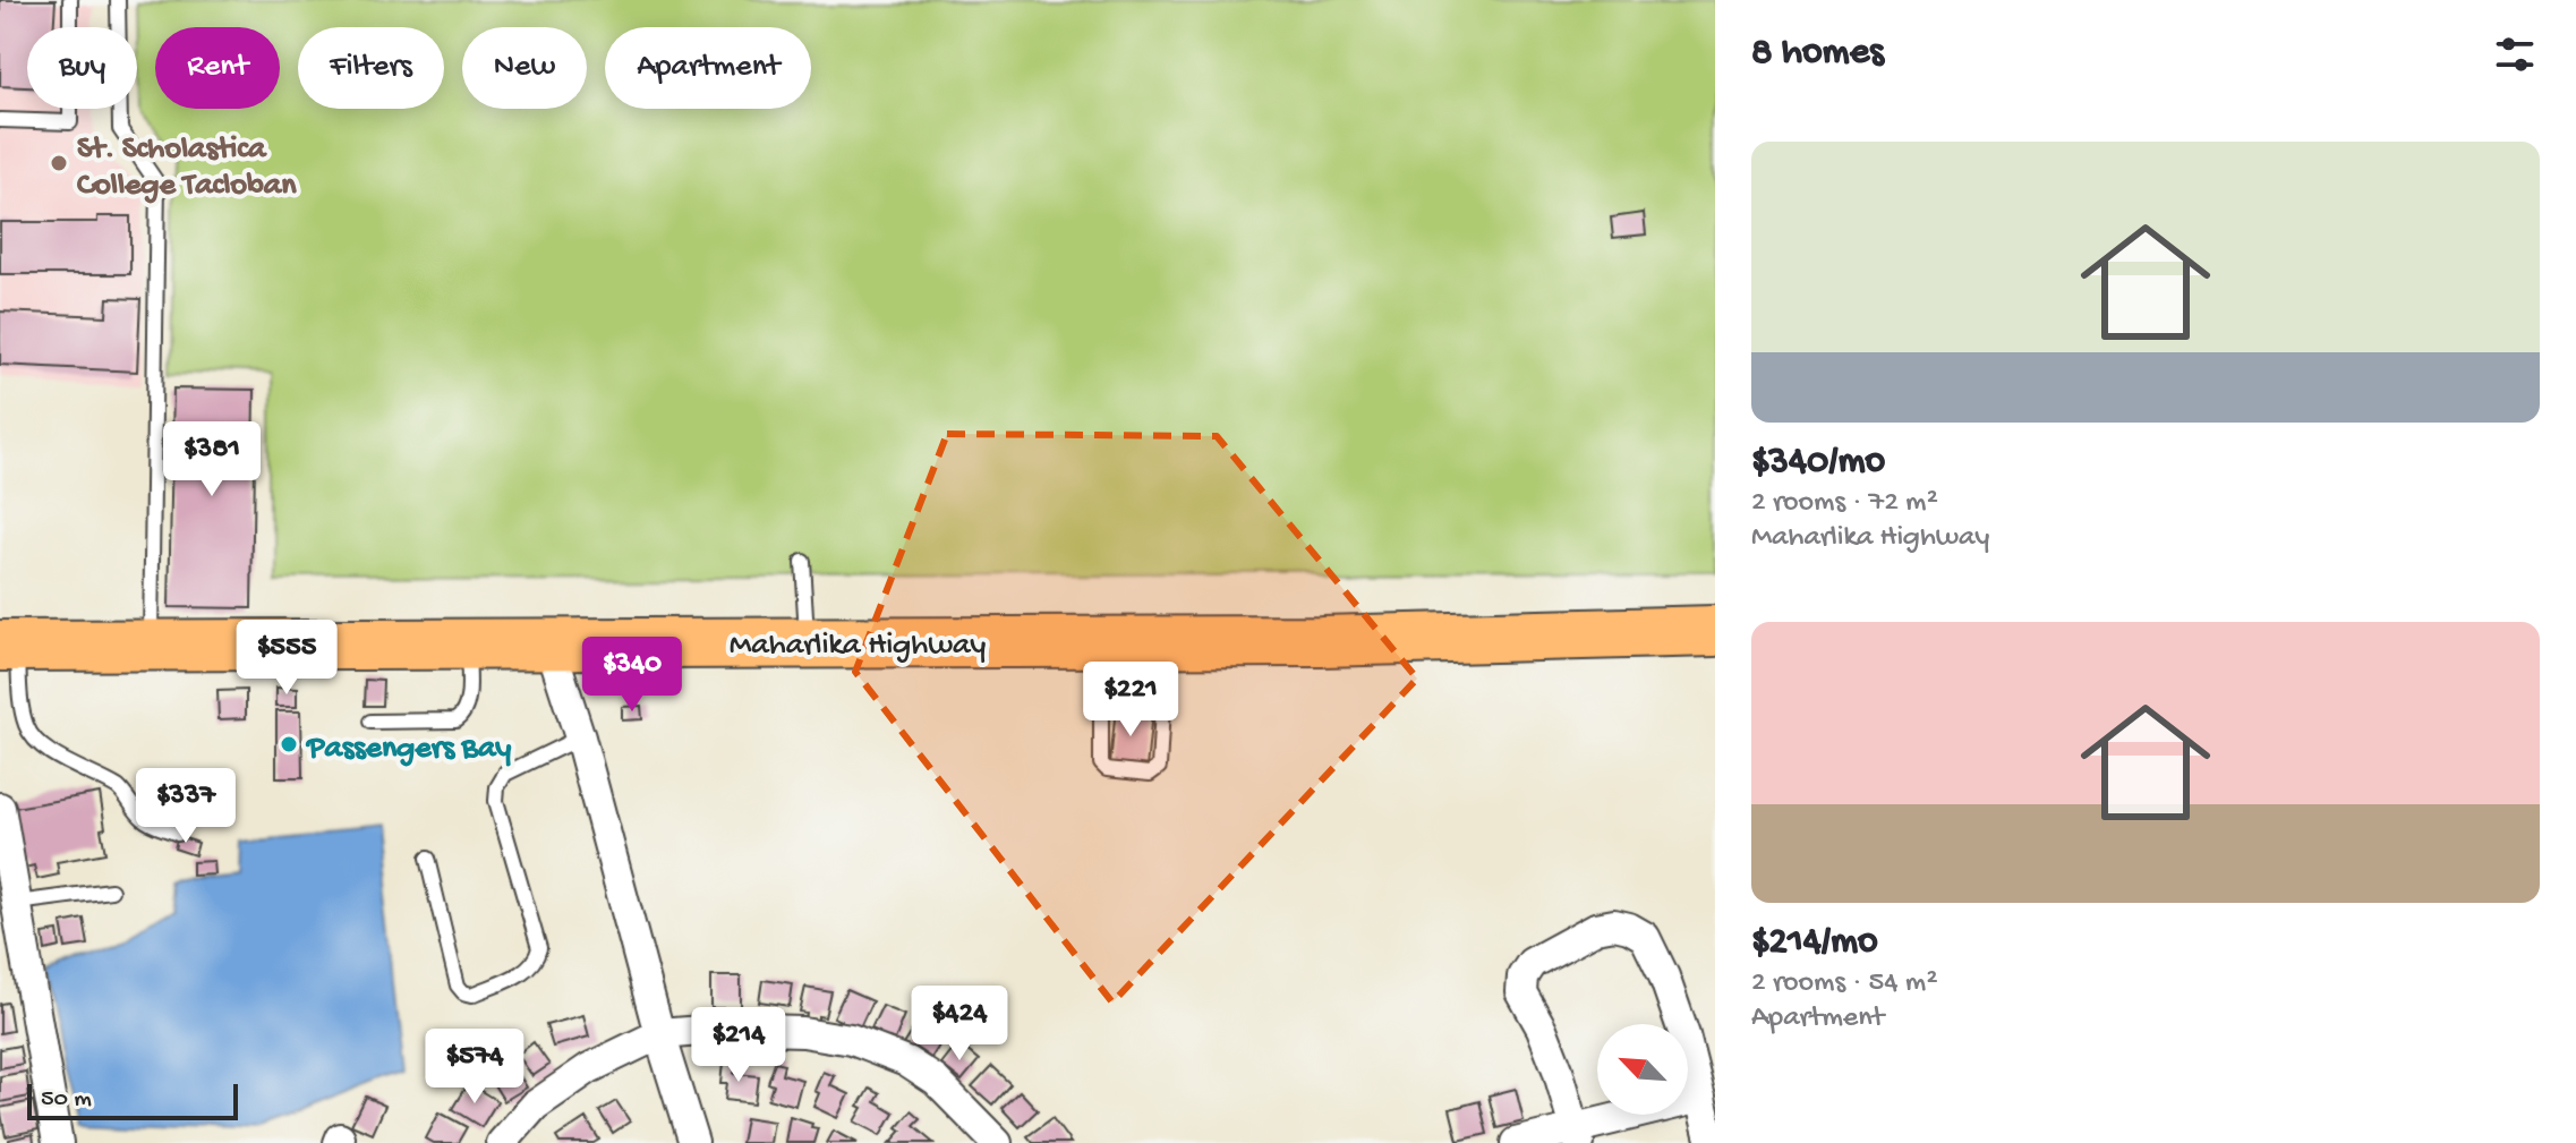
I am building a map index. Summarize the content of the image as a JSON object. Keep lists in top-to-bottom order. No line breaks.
{"streets":{"highway":["Maharlika Highway"]},"places":["St. Scholastica College Tacloban","Passengers Bay"],"scale_bar":"50 m","north":"top left","page":{"heading":"8 homes","chip":["Buy","Rent","Filters","New","Apartment"],"list":[{"name":"$340/mo","note":"2 rooms · 72 m² · Maharlika Highway"},{"name":"$214/mo","note":"2 rooms · 54 m² · Apartment"}],"price":["$381","$555","$340","$221","$337","$424","$214","$574"],"scale":"50 m"}}
